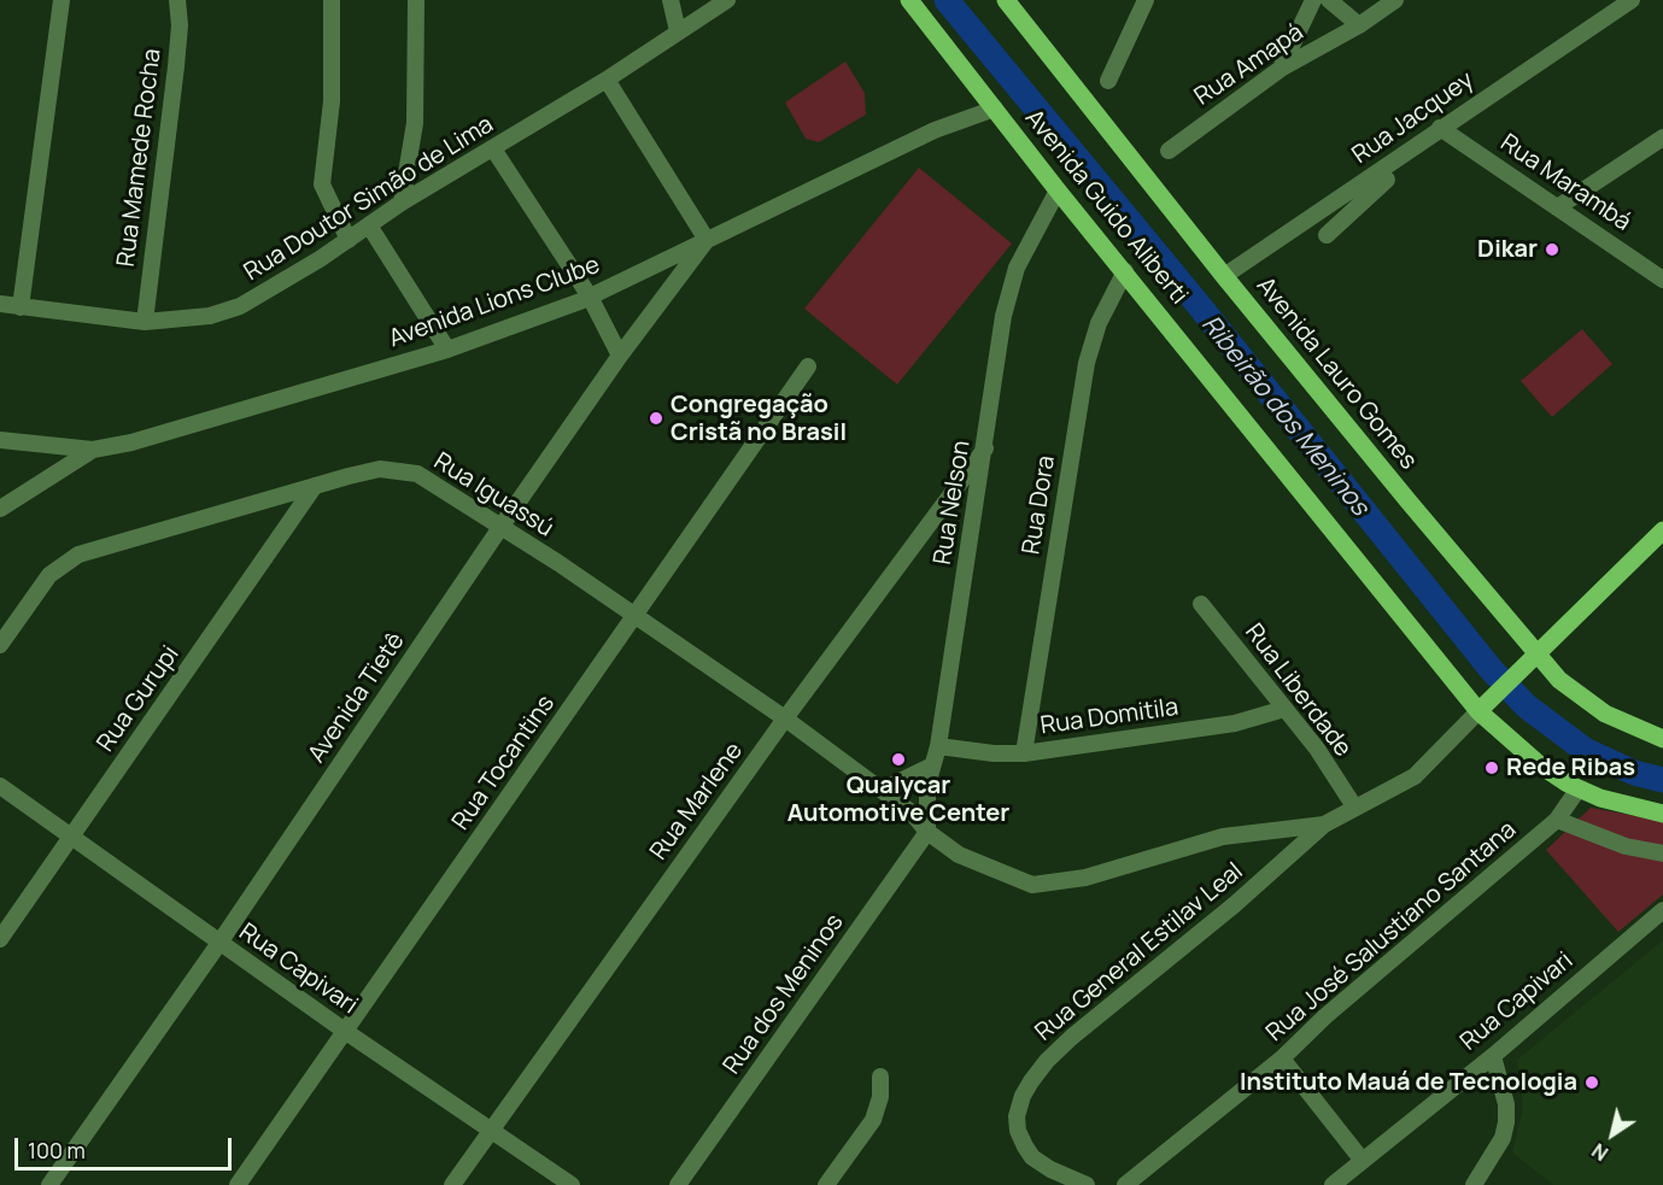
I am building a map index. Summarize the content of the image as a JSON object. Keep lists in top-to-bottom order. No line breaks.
{"streets":{"main road":["Avenida Guido Aliberti","Avenida Lauro Gomes"],"street":["Rua Amapá","Rua Jacquey","Rua Mamede Rocha","Rua Marambá","Rua Doutor Simão de Lima","Avenida Lions Clube","Rua Iguassú","Rua Nelson","Rua Dora","Rua Liberdade","Avenida Tietê","Rua Gurupi","Rua Domitila","Rua Tocantins","Rua Marlene","Rua José Salustiano Santana","Rua General Estilav Leal","Rua Capivari","Rua dos Meninos"]},"crossings":[["Rua Jacquey","Rua Marambá"],["Rua Jacquey","Avenida Lauro Gomes"],["Rua Mamede Rocha","Rua Doutor Simão de Lima"],["Avenida Guido Aliberti","Avenida Lions Clube"],["Avenida Guido Aliberti","Rua Nelson"],["Avenida Guido Aliberti","Rua Dora"],["Avenida Guido Aliberti","Rua José Salustiano Santana"],["Avenida Lions Clube","Avenida Tietê"],["Rua Iguassú","Rua Nelson"],["Rua Iguassú","Avenida Tietê"],["Rua Iguassú","Rua Gurupi"],["Rua Iguassú","Rua Tocantins"],["Rua Iguassú","Rua Marlene"],["Rua Iguassú","Rua General Estilav Leal"],["Rua Iguassú","Rua dos Meninos"],["Rua Nelson","Rua Domitila"],["Rua Nelson","Rua Marlene"],["Rua Nelson","Rua dos Meninos"],["Rua Dora","Rua Domitila"],["Rua Liberdade","Rua Domitila"],["Avenida Tietê","Rua Capivari"],["Rua Gurupi","Rua Capivari"],["Rua Tocantins","Rua Capivari"],["Rua Marlene","Rua Capivari"]],"water":["Ribeirão dos Meninos"],"places":["Dikar","Congregação Cristã no Brasil","Qualycar Automotive Center","Rede Ribas","Instituto Mauá de Tecnologia"],"scale_bar":"100 m","north":"bottom left"}
